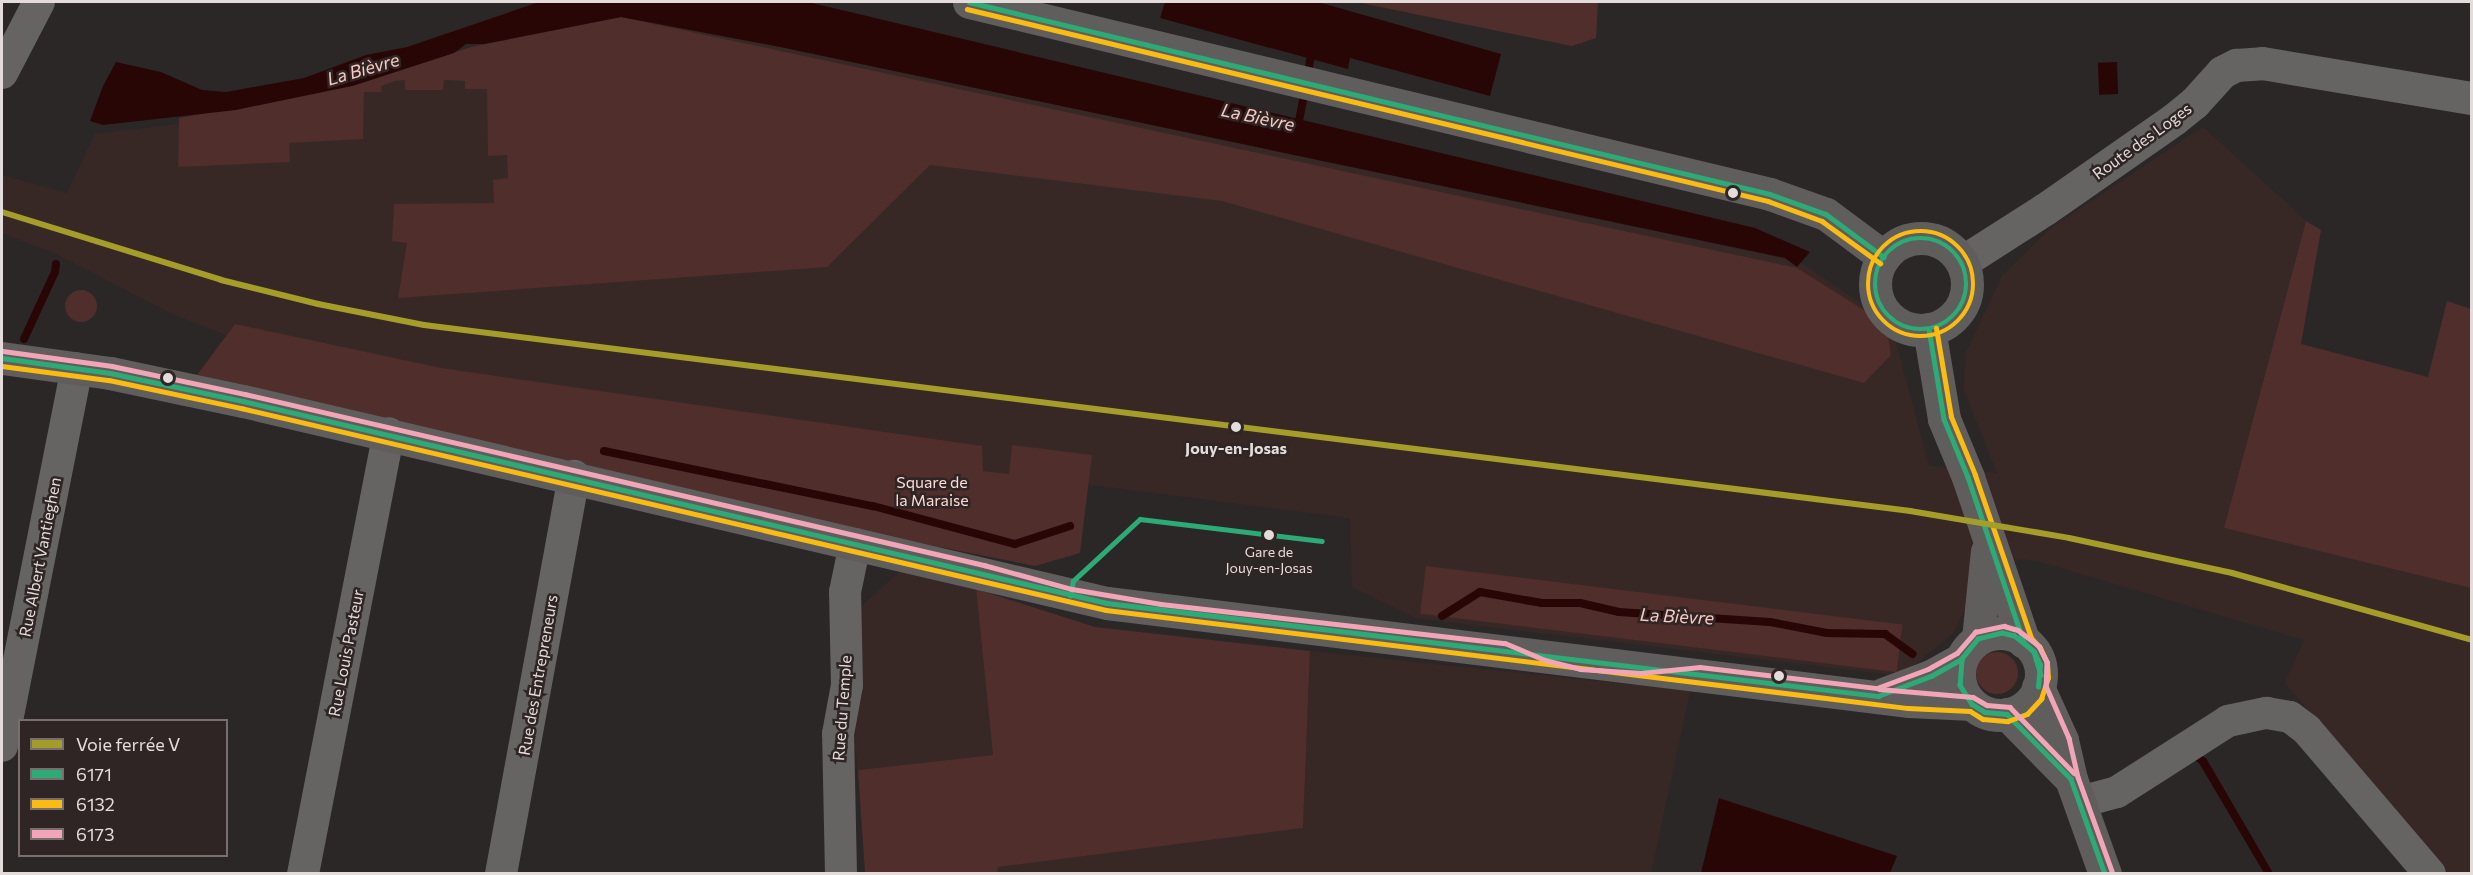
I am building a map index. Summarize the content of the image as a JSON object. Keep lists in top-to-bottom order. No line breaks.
{"streets":{"street":["Route des Loges","Rue Albert Vantieghen","Rue Louis Pasteur","Rue des Entrepreneurs","Rue du Temple"]},"water":["La Bièvre"],"parks":["Square de la Maraise"],"places":["Jouy-en-Josas","Gare de Jouy-en-Josas"],"lines":["transit line 6171","transit line 6132","rail line V","transit line 6173"],"legend":["Voie ferrée V","6171","6132","6173"]}
